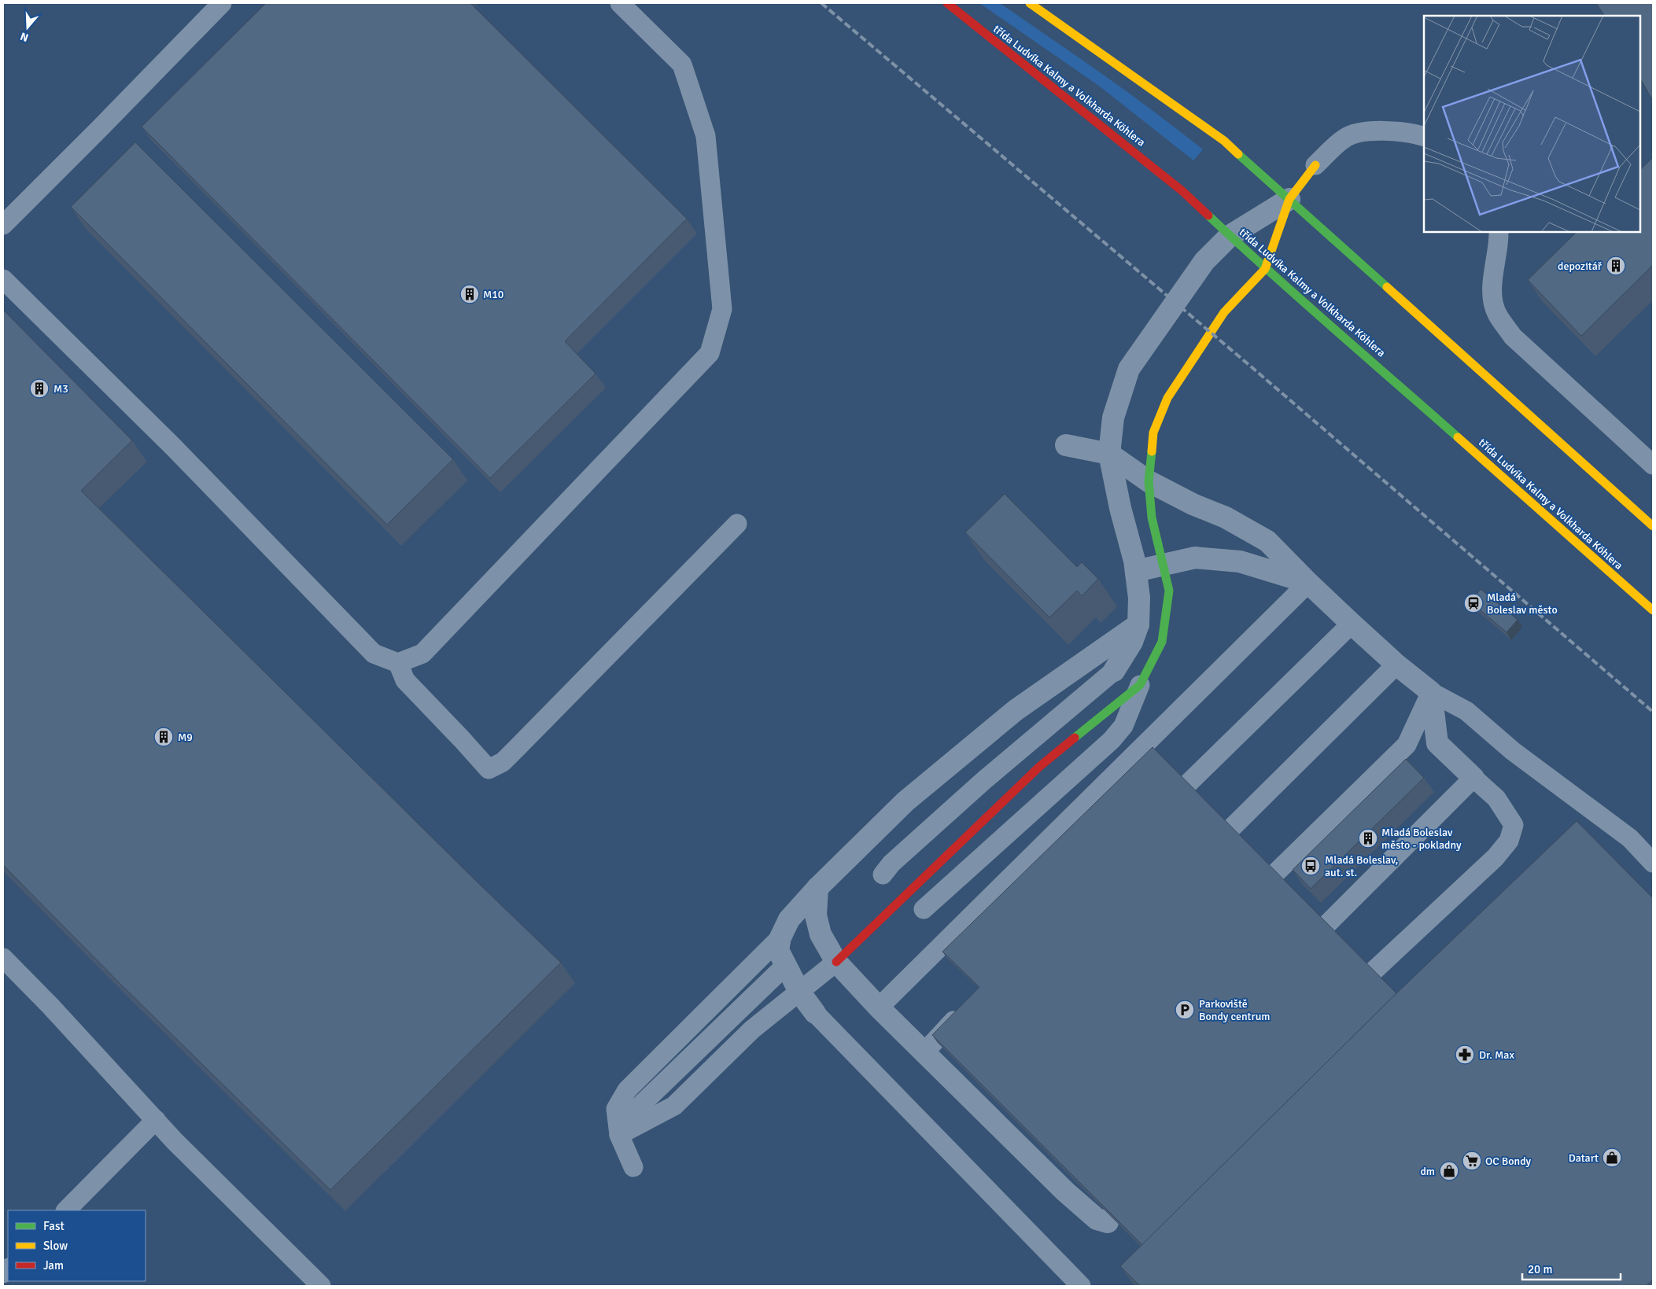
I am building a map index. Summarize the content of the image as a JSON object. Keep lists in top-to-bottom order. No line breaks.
{"streets":{"street":["třída Ludvíka Kalmy a Volkharda Köhlera"]},"places":{"building":["depozitář","M10","M3","M9","Mladá Boleslav město - pokladny"],"station":["Mladá Boleslav město"],"bus stop":["Mladá Boleslav, aut. st."],"parking":["Parkoviště Bondy centrum"],"pharmacy":["Dr. Max"],"shop":["Datart","dm"],"supermarket":["OC Bondy"]},"legend":["Fast","Slow","Jam"],"scale_bar":"20 m","north":"bottom"}
